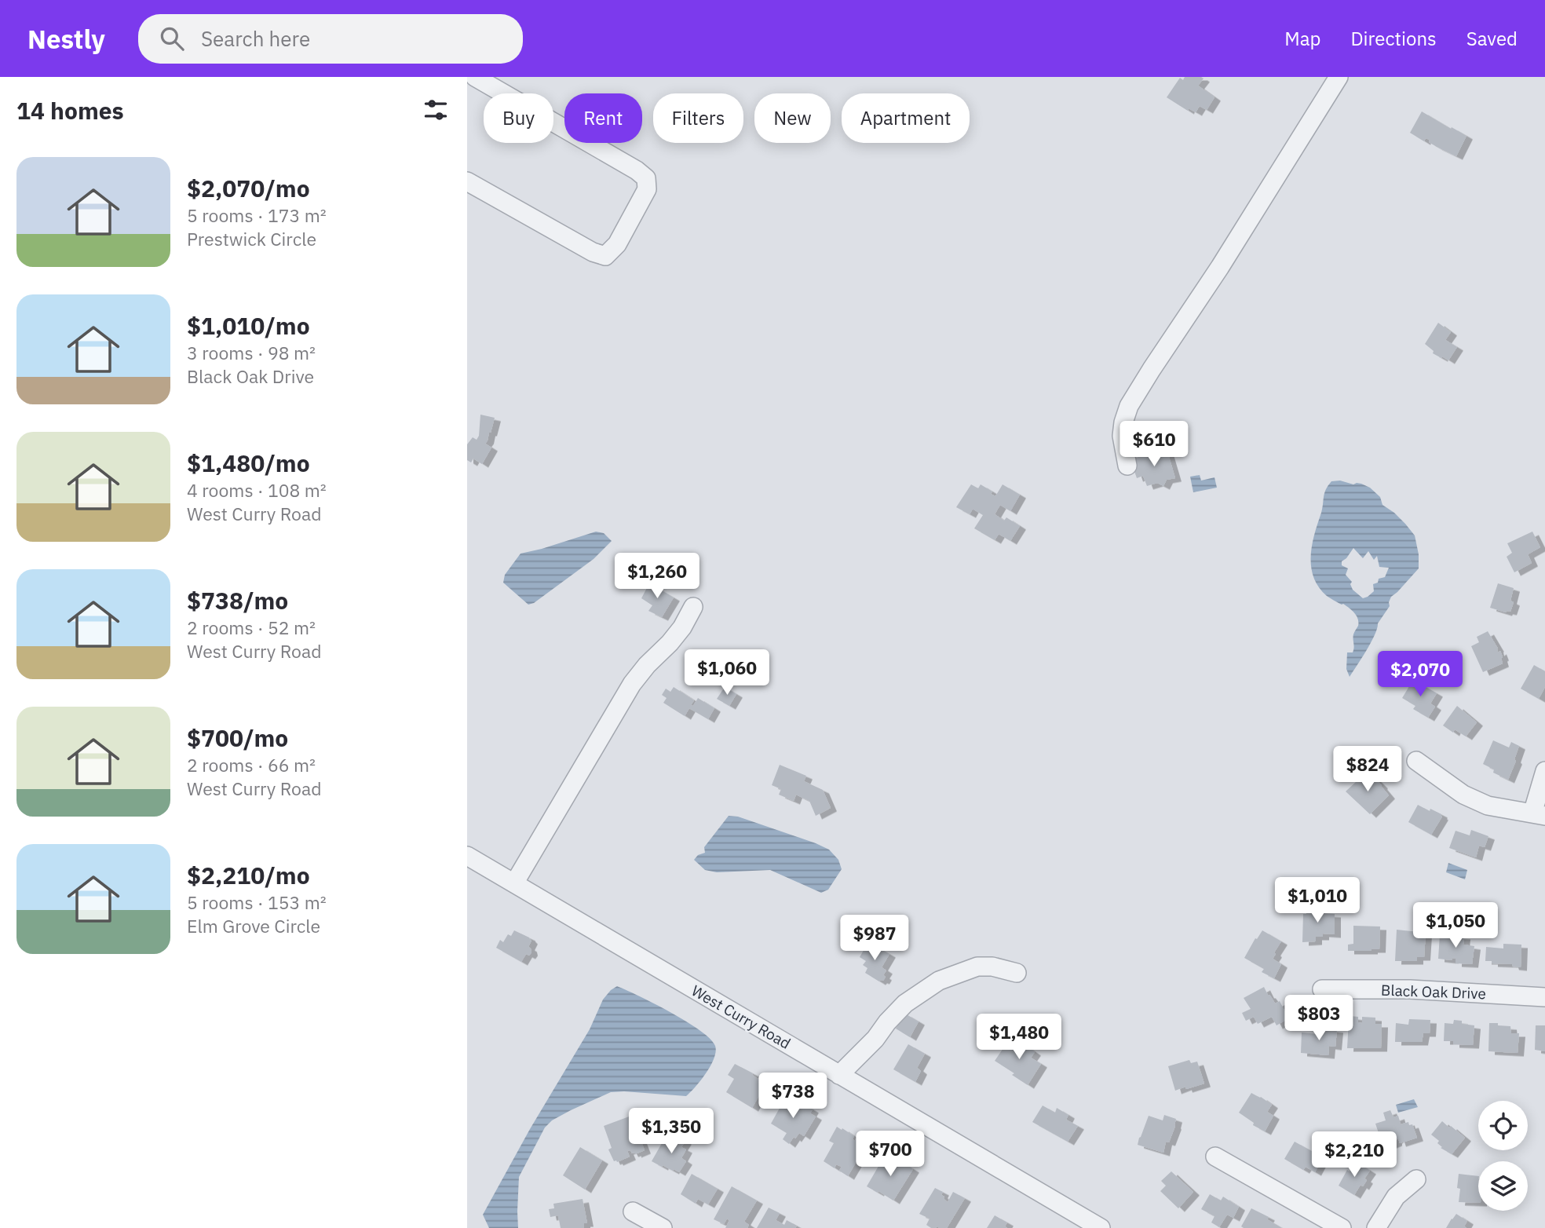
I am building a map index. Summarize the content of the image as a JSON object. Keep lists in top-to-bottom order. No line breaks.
{"streets":{"street":["Black Oak Drive","West Curry Road"]},"page":{"header":"Nestly","search":"Search here","nav":["Map","Directions","Saved"],"heading":"14 homes","chip":["Buy","Rent","Filters","New","Apartment"],"list":[{"name":"$2,070/mo","note":"5 rooms · 173 m² · Prestwick Circle"},{"name":"$1,010/mo","note":"3 rooms · 98 m² · Black Oak Drive"},{"name":"$1,480/mo","note":"4 rooms · 108 m² · West Curry Road"},{"name":"$738/mo","note":"2 rooms · 52 m² · West Curry Road"},{"name":"$700/mo","note":"2 rooms · 66 m² · West Curry Road"},{"name":"$2,210/mo","note":"5 rooms · 153 m² · Elm Grove Circle"}],"price":["$610","$1,260","$1,060","$2,070","$824","$1,010","$1,050","$987","$803","$1,480","$738","$1,350","$700","$2,210"]}}
